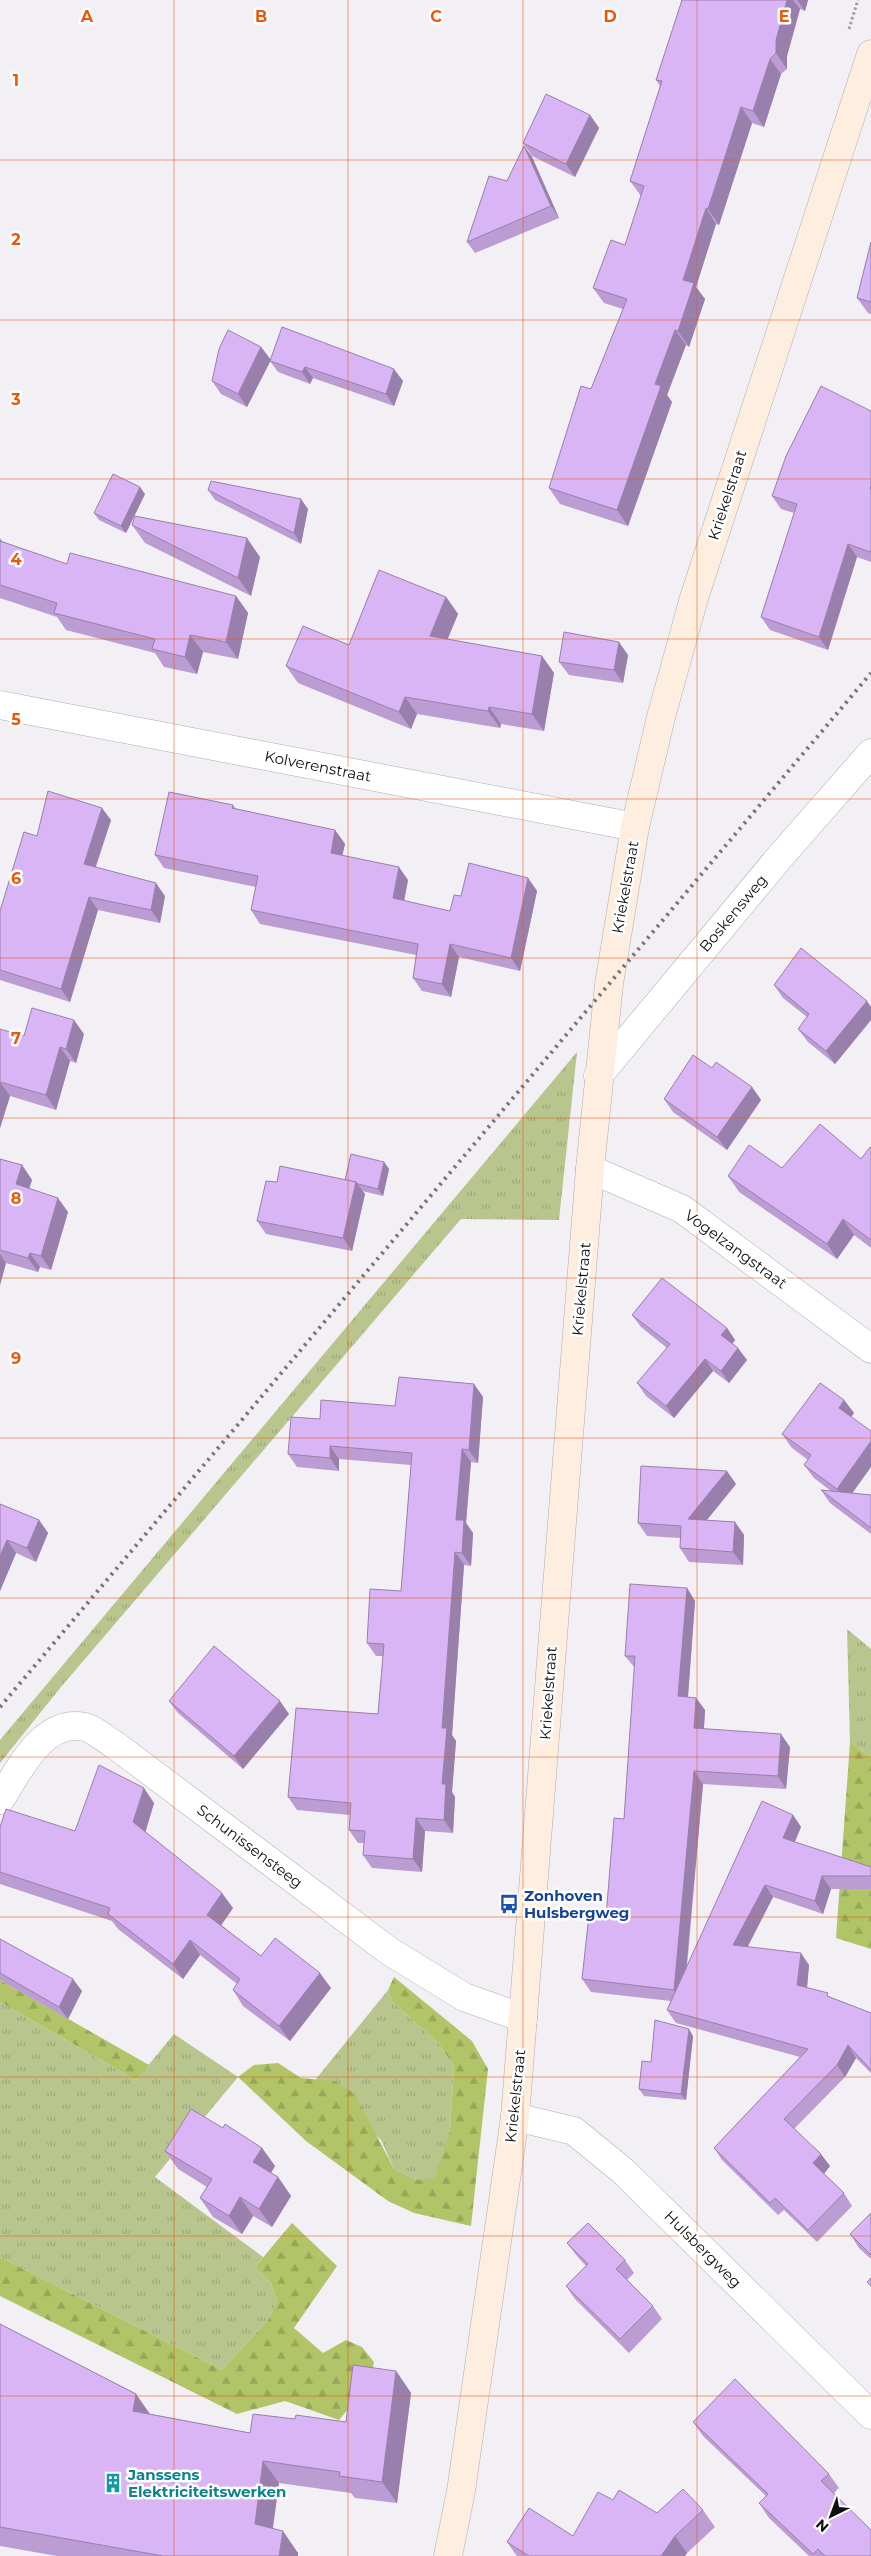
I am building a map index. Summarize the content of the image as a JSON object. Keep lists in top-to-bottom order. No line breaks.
{"streets":{"street":["Kriekelstraat","Kolverenstraat","Boskensweg","Vogelzangstraat","Schunissensteeg","Hulsbergweg"]},"crossings":[["Kriekelstraat","Kolverenstraat"],["Kriekelstraat","Boskensweg"],["Kriekelstraat","Vogelzangstraat"],["Kriekelstraat","Schunissensteeg"],["Kriekelstraat","Hulsbergweg"]],"places":{"bus stop":["Zonhoven Hulsbergweg"],"building":["Janssens Elektriciteitswerken"]},"north":"bottom left","grid":{"columns":["A","B","C","D","E"],"rows":["1","2","3","4","5","6","7","8","9"]}}
